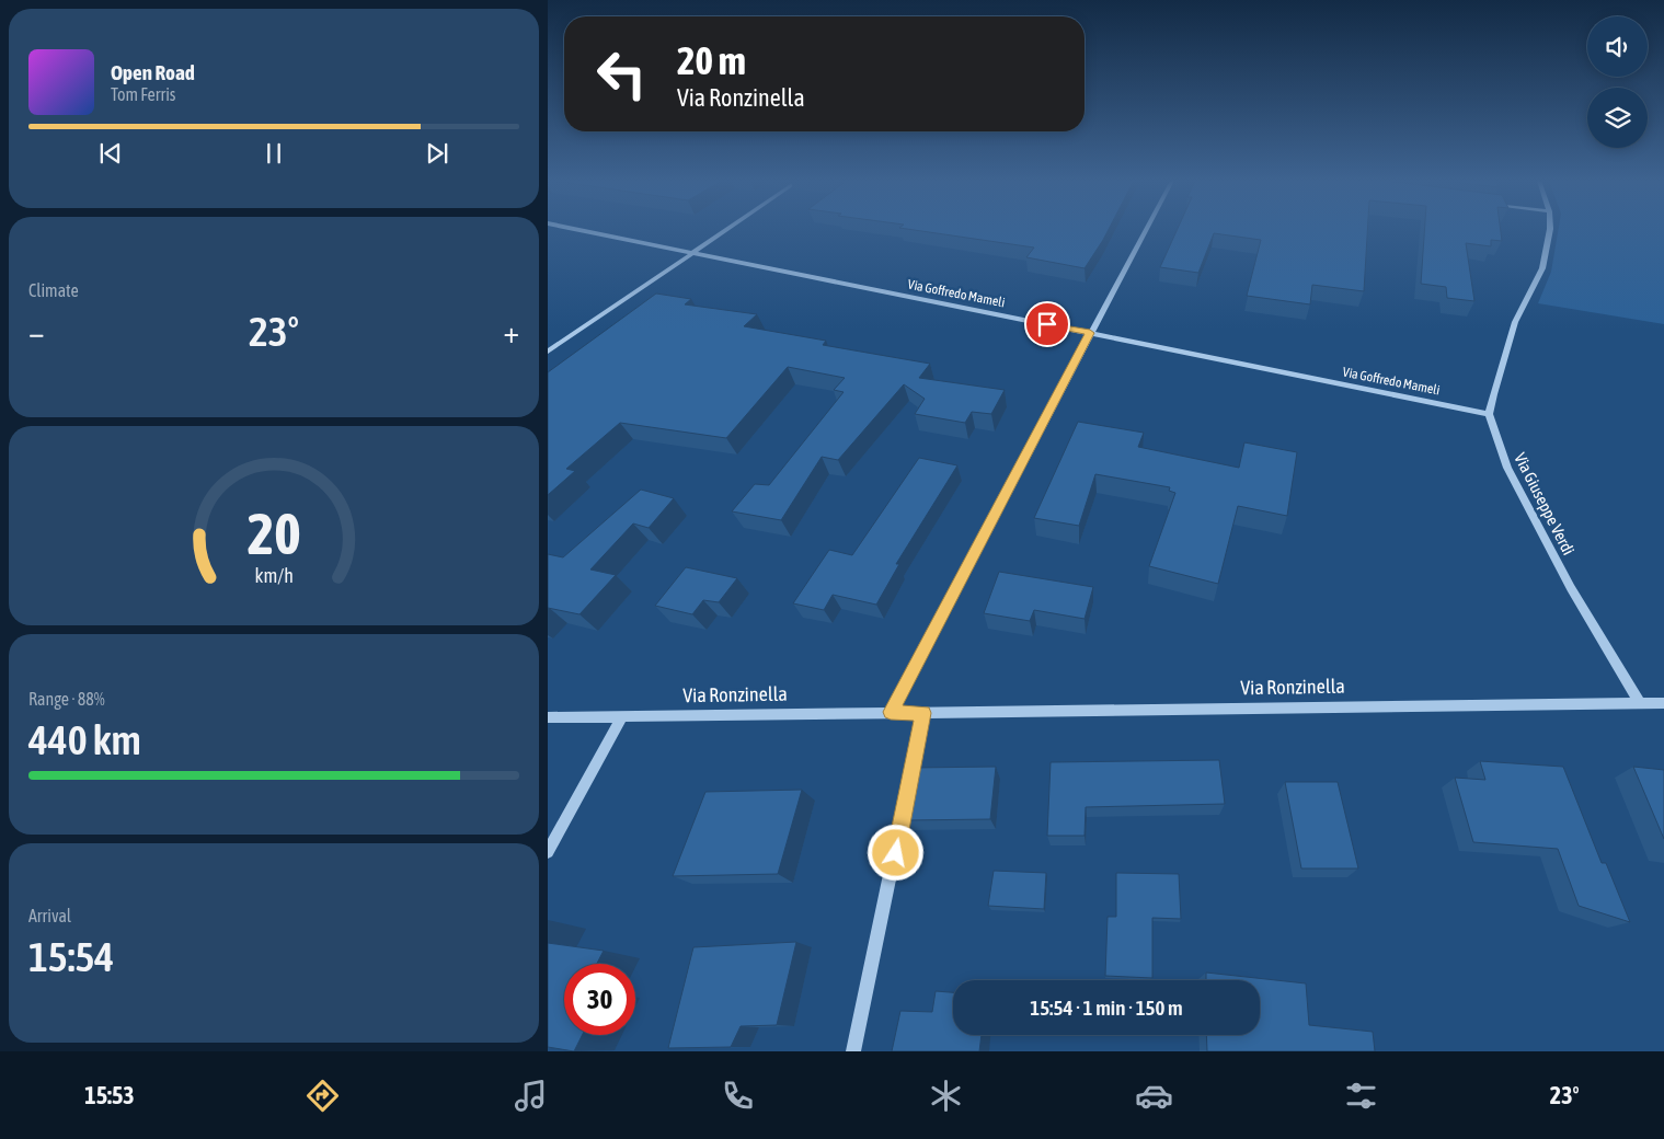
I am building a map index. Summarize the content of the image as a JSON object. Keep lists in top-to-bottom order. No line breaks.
{"streets":{"street":["Via Goffredo Mameli","Via Giuseppe Verdi","Via Ronzinella"]},"crossings":[["Via Goffredo Mameli","Via Giuseppe Verdi"],["Via Giuseppe Verdi","Via Ronzinella"]],"page":{"turn":["20 m","Via Ronzinella"],"song":["Open Road","Tom Ferris"],"tile":["Climate",["Range · 88%","440 km"],["Arrival","15:54"]],"heat":["−","23°","+"],"limit":"30","trip":"15:54 · 1 min · 150 m","tabs":["15:53","23°"],"gauge":["20","km/h"]}}
